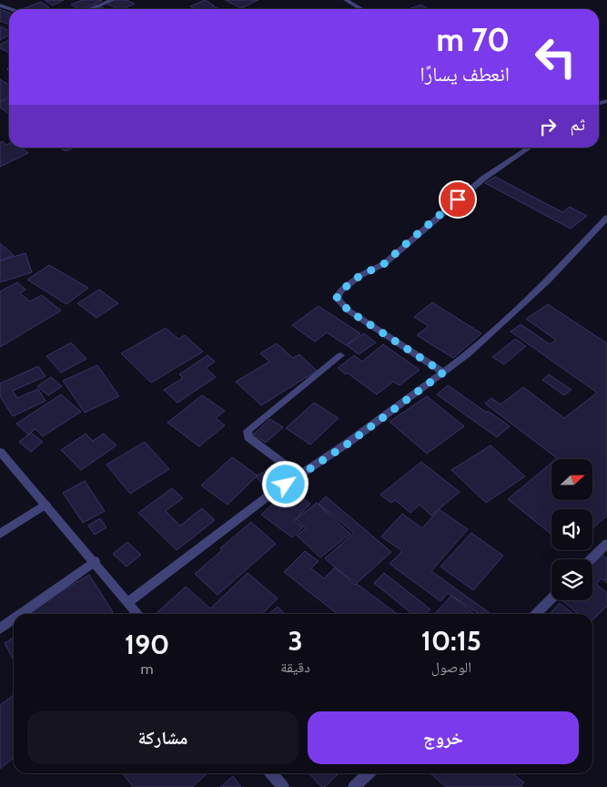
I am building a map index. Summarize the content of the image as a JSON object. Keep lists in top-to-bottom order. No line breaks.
{"north":"right","page":{"turn":["70 m","انعطف يسارًا"],"then":"ثم","eta":["10:15","الوصول","3","دقيقة","190","m"],"buttons":["خروج","مشاركة"]}}
